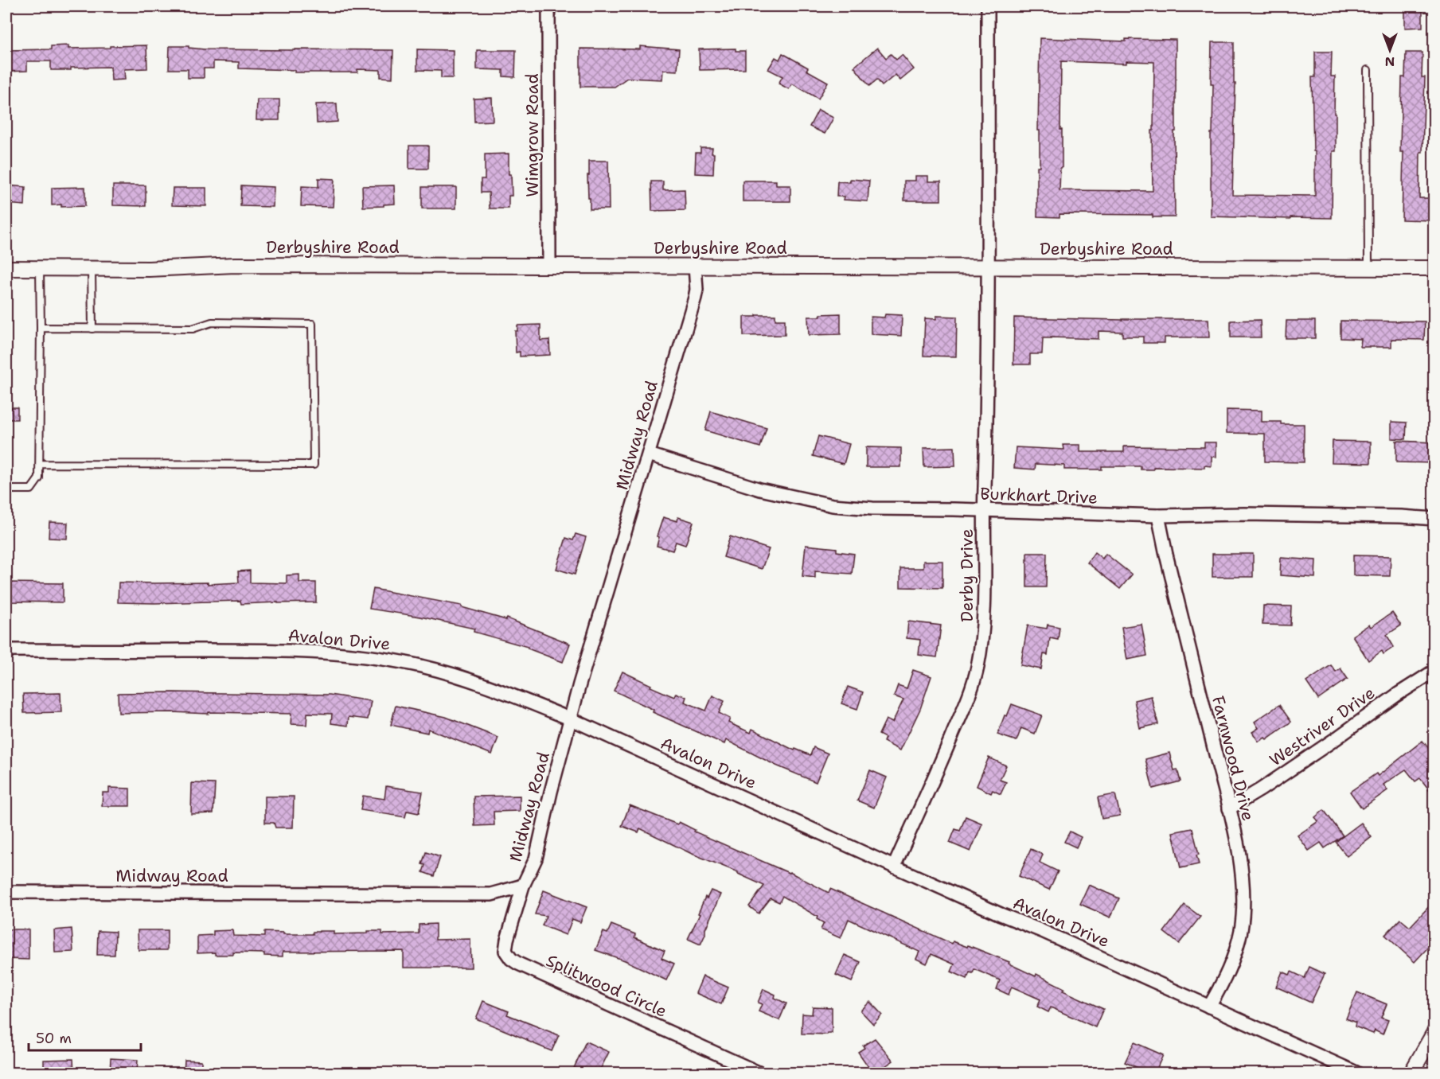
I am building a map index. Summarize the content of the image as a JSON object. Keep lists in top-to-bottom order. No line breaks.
{"streets":{"street":["Wimgrow Road","Derbyshire Road","Midway Road","Burkhart Drive","Derby Drive","Avalon Drive","Westriver Drive","Farnwood Drive","Splitwood Circle"]},"crossings":[["Wimgrow Road","Derbyshire Road"],["Derbyshire Road","Midway Road"],["Derbyshire Road","Derby Drive"],["Midway Road","Burkhart Drive"],["Midway Road","Avalon Drive"],["Midway Road","Splitwood Circle"],["Burkhart Drive","Derby Drive"],["Burkhart Drive","Farnwood Drive"],["Derby Drive","Avalon Drive"],["Avalon Drive","Farnwood Drive"],["Westriver Drive","Farnwood Drive"]],"scale_bar":"50 m","north":"bottom"}
